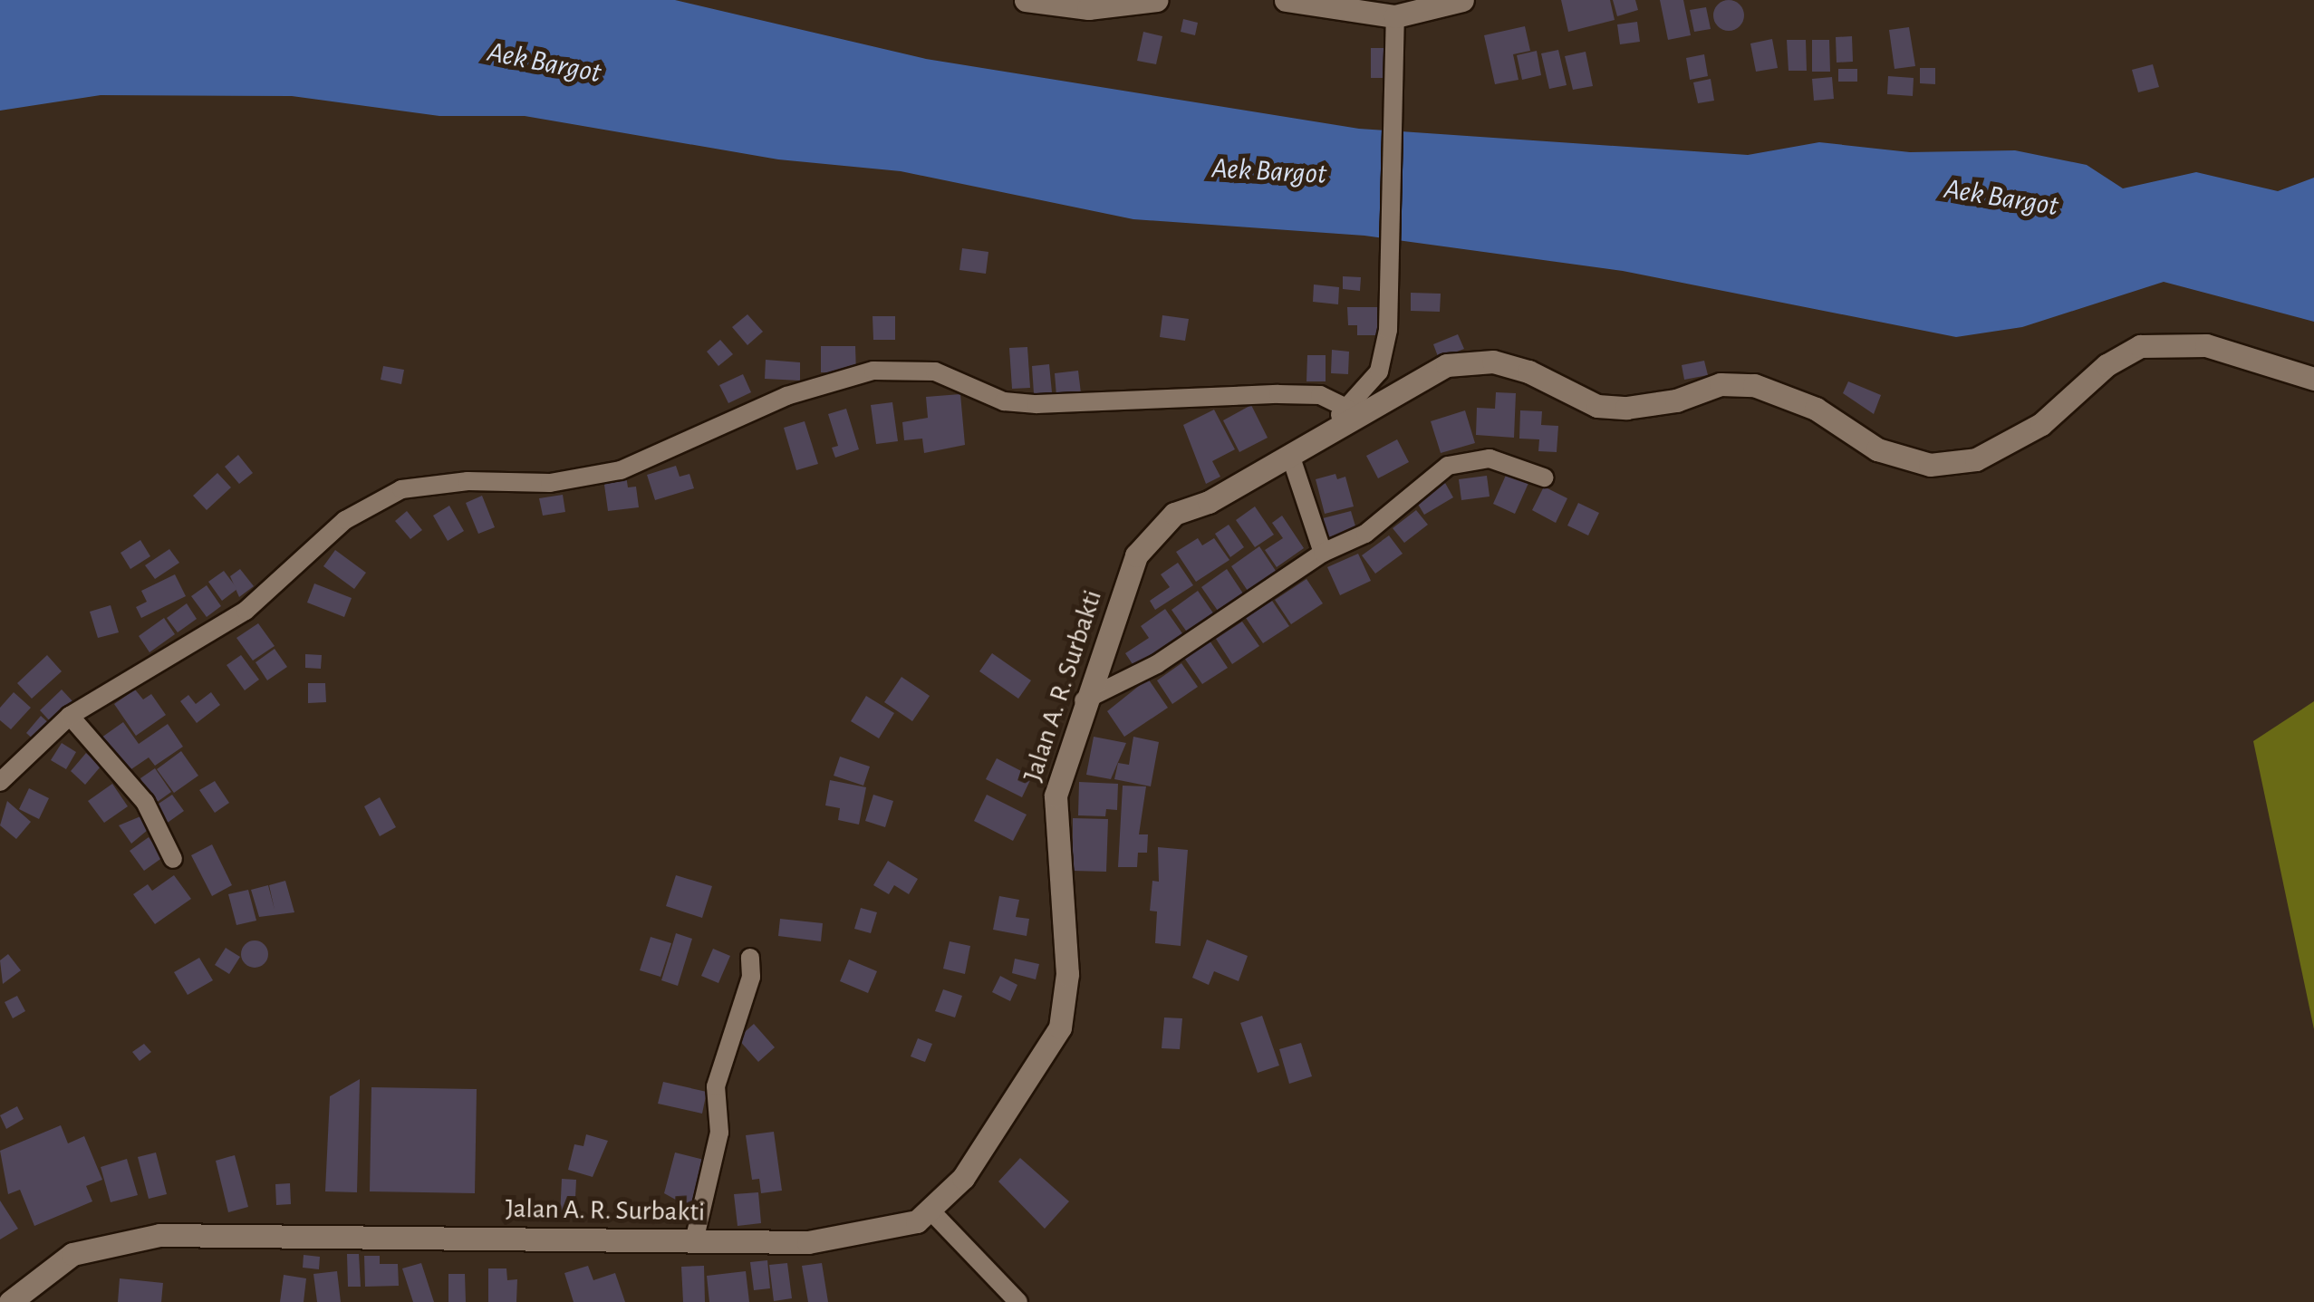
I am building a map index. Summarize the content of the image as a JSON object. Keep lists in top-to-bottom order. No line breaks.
{"streets":{"main road":["Jalan A. R. Surbakti"]},"water":["Aek Bargot"]}
